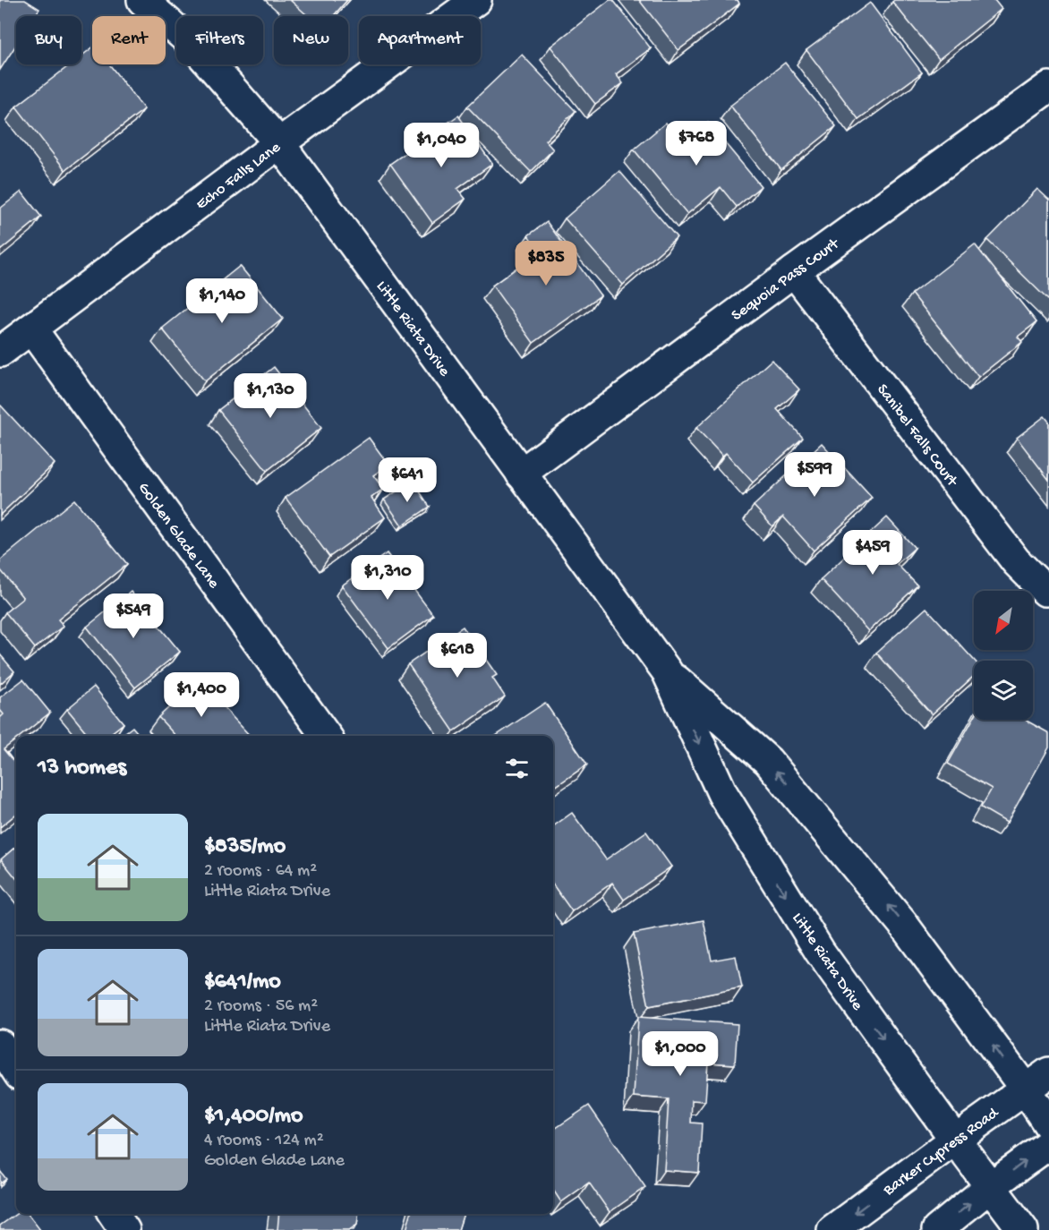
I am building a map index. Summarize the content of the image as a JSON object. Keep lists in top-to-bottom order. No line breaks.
{"streets":{"street":["Echo Falls Lane","Sequoia Pass Court","Little Riata Drive","Sanibel Falls Court","Golden Glade Lane","Barker Cypress Road"]},"crossings":[["Echo Falls Lane","Little Riata Drive"],["Echo Falls Lane","Golden Glade Lane"],["Sequoia Pass Court","Little Riata Drive"],["Sequoia Pass Court","Sanibel Falls Court"],["Little Riata Drive","Barker Cypress Road"]],"north":"bottom left","page":{"chip":["Buy","Rent","Filters","New","Apartment"],"price":["$768","$1,040","$835","$1,140","$1,130","$599","$641","$459","$1,310","$549","$618","$1,400","$1,000"],"heading":"13 homes","list":[{"name":"$835/mo","note":"2 rooms · 64 m² · Little Riata Drive"},{"name":"$641/mo","note":"2 rooms · 56 m² · Little Riata Drive"},{"name":"$1,400/mo","note":"4 rooms · 124 m² · Golden Glade Lane"}]}}
